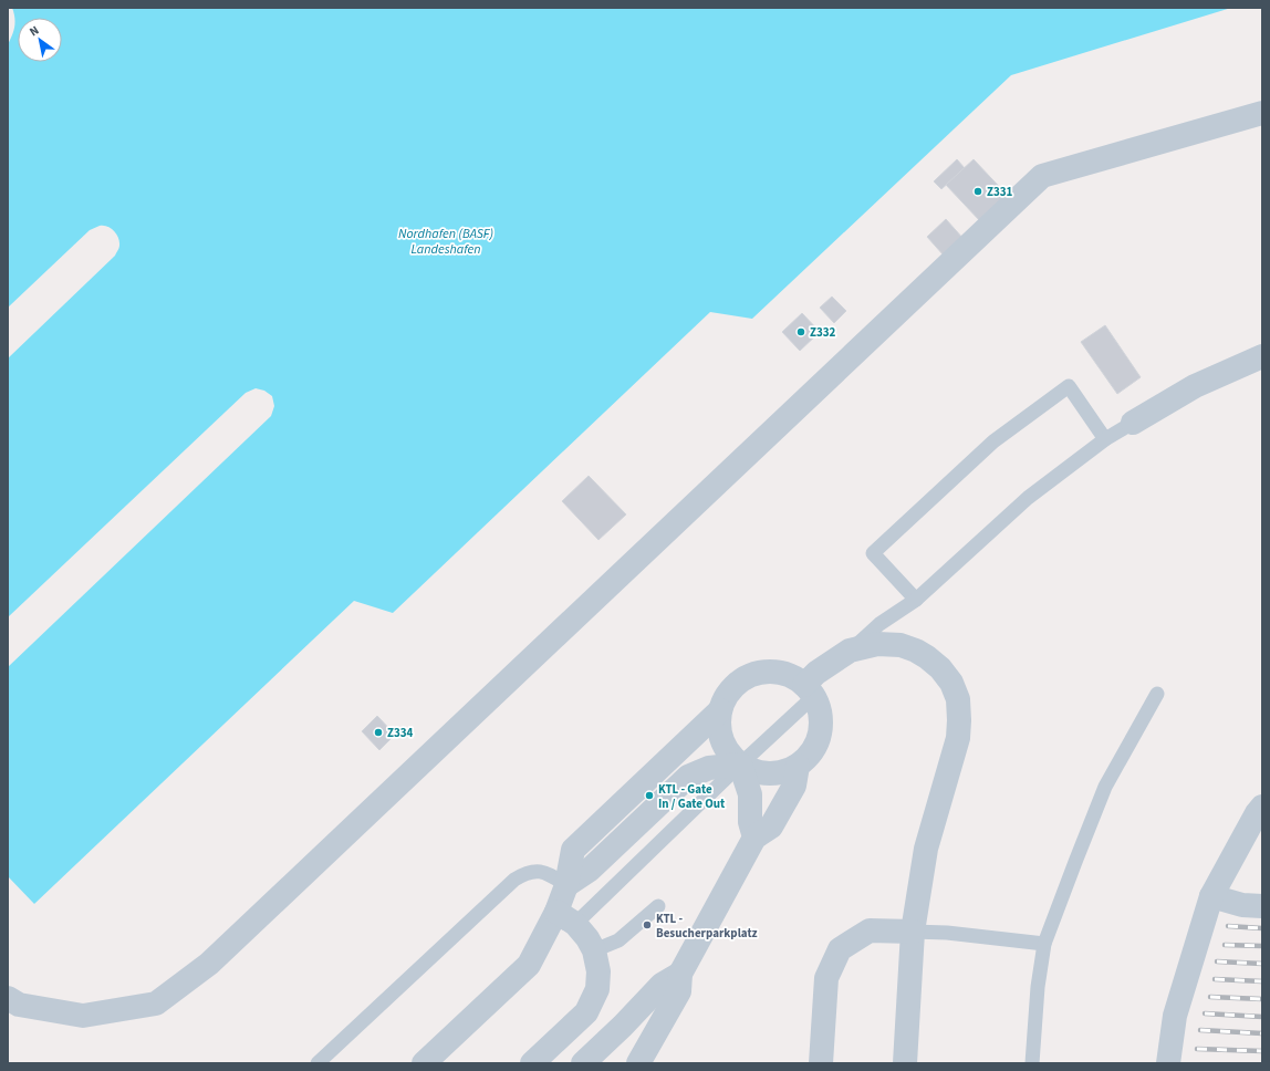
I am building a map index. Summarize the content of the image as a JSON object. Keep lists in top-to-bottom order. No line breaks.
{"water":["Nordhafen (BASF) Landeshafen"],"places":["Z331","Z332","Z334","KTL - Gate In / Gate Out","KTL - Besucherparkplatz"],"north":"top left"}
